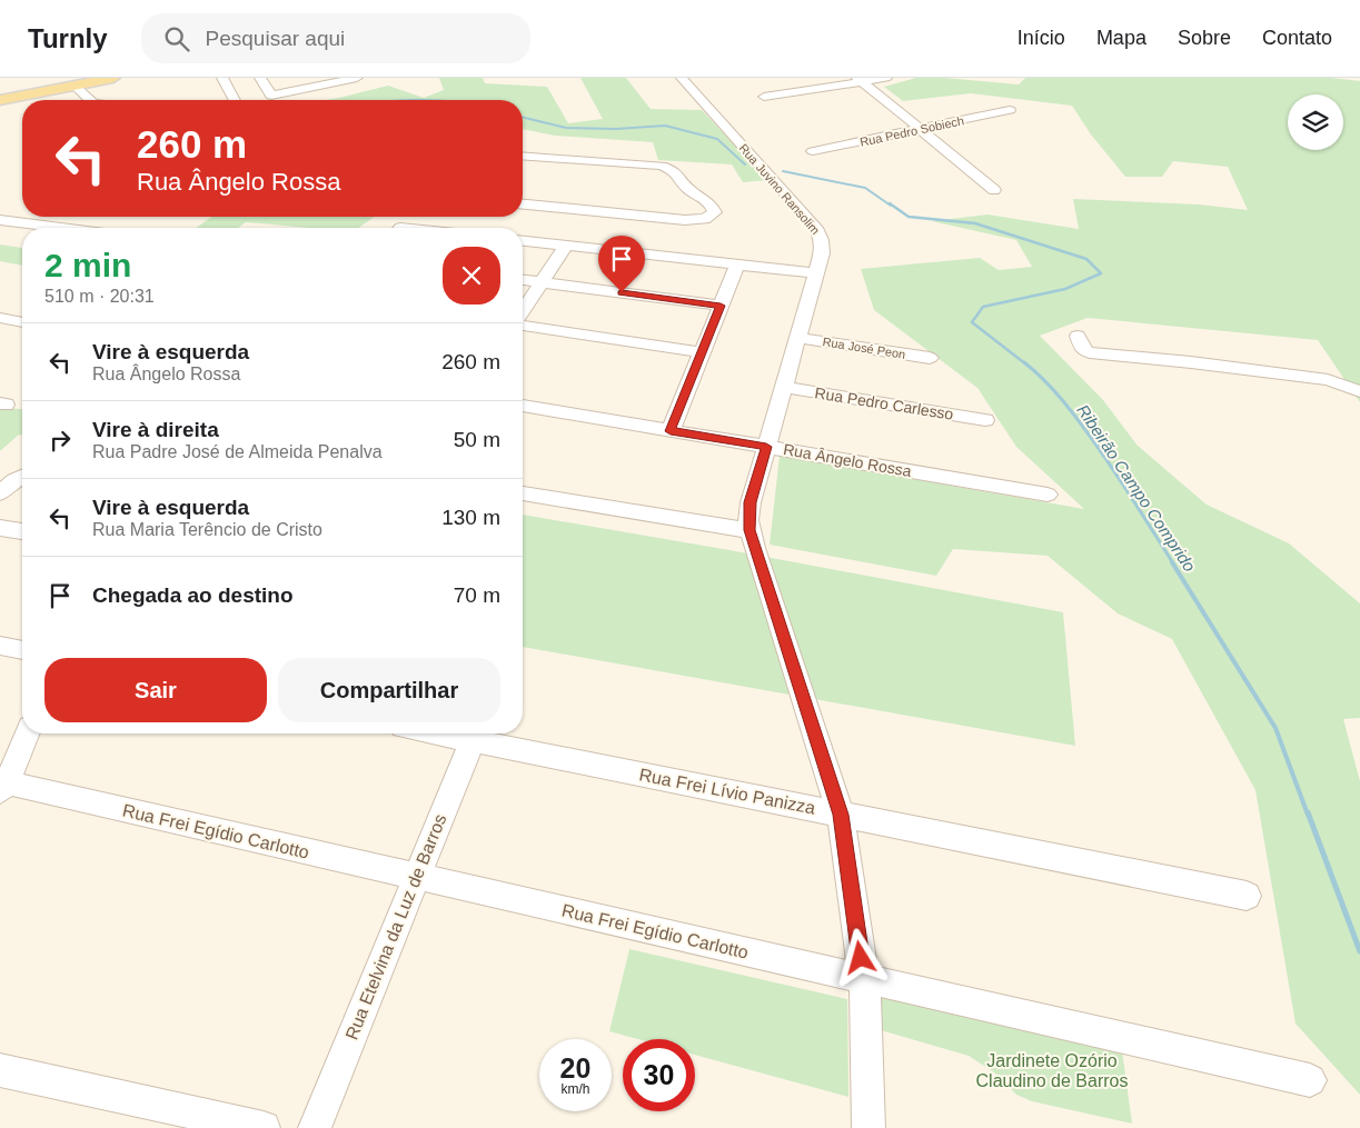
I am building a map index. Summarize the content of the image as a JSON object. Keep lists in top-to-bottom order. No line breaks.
{"streets":{"street":["Rua Pedro Sobiech","Rua Juvino Ransolim","Rua José Peon","Rua Pedro Carlesso","Rua Ângelo Rossa","Rua Frei Lívio Panizza","Rua Frei Egídio Carlotto","Rua Etelvina da Luz de Barros"]},"crossings":[["Rua Juvino Ransolim","Rua José Peon"],["Rua Juvino Ransolim","Rua Pedro Carlesso"],["Rua Juvino Ransolim","Rua Ângelo Rossa"],["Rua Juvino Ransolim","Rua Frei Lívio Panizza"],["Rua Juvino Ransolim","Rua Frei Egídio Carlotto"],["Rua Frei Lívio Panizza","Rua Etelvina da Luz de Barros"],["Rua Frei Egídio Carlotto","Rua Etelvina da Luz de Barros"]],"water":["Ribeirão Campo Comprido"],"parks":["Jardinete Ozório Claudino de Barros"],"page":{"header":"Turnly","search":"Pesquisar aqui","nav":["Início","Mapa","Sobre","Contato"],"turn":["260 m","Rua Ângelo Rossa"],"heading":["2 min","510 m · 20:31"],"list":[{"name":"Vire à esquerda","note":"Rua Ângelo Rossa","value":"260 m"},{"name":"Vire à direita","note":"Rua Padre José de Almeida Penalva","value":"50 m"},{"name":"Vire à esquerda","note":"Rua Maria Terêncio de Cristo","value":"130 m"},{"name":"Chegada ao destino","value":"70 m"}],"buttons":["Sair","Compartilhar"],"speed":"20 km/h","limit":"30"}}
